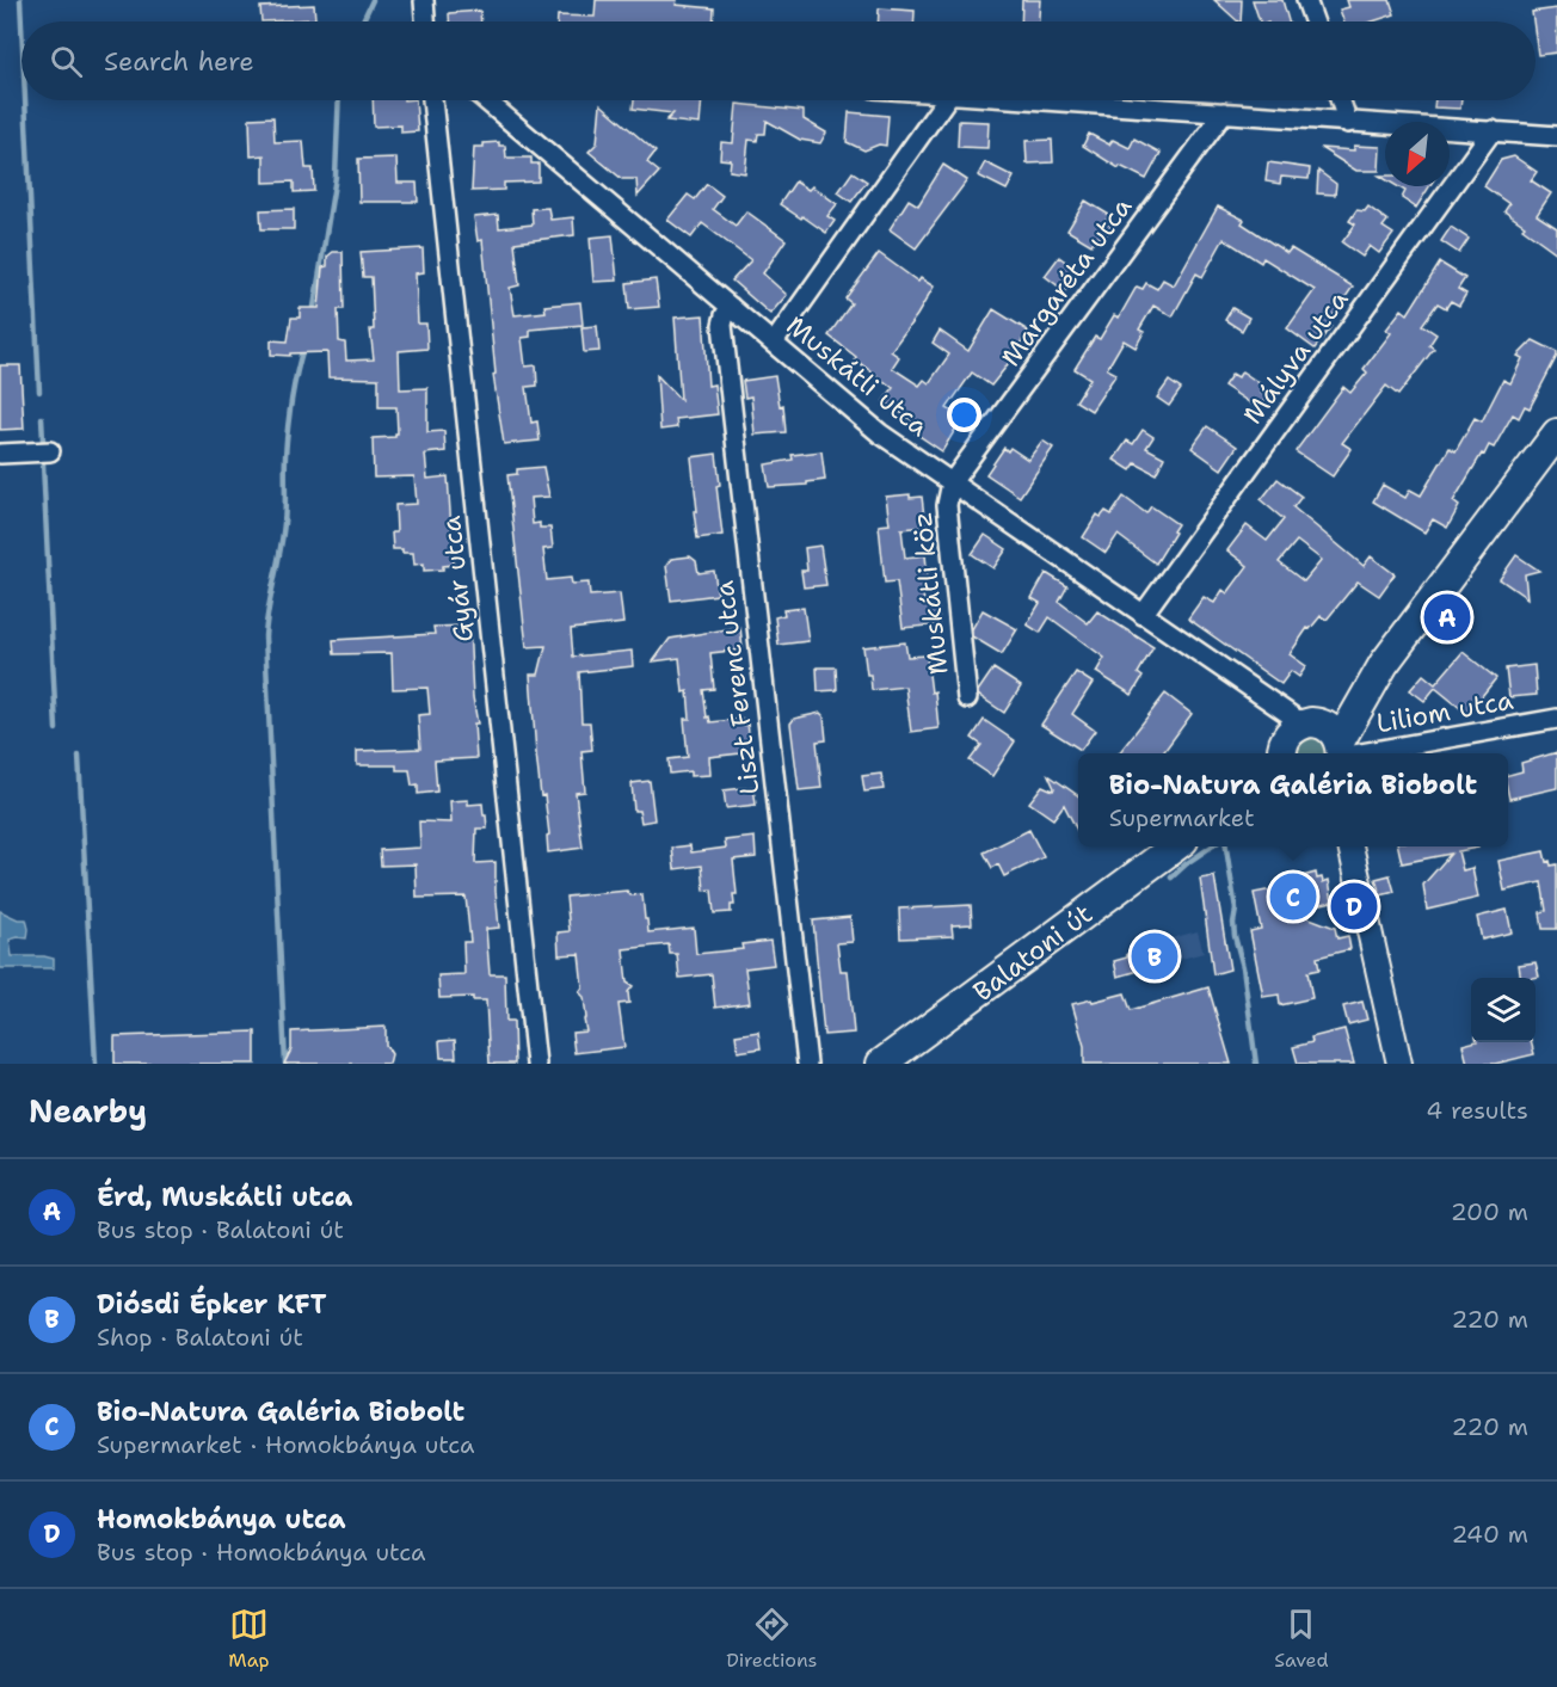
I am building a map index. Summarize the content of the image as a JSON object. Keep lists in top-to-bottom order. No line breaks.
{"streets":{"main road":["Balatoni út"],"street":["Margaréta utca","Mályva utca","Muskátli utca","Gyár utca","Muskátli köz","Liszt Ferenc utca","Liliom utca"]},"crossings":[["Margaréta utca","Muskátli utca"],["Margaréta utca","Muskátli köz"],["Mályva utca","Muskátli utca"],["Muskátli utca","Muskátli köz"],["Muskátli utca","Liszt Ferenc utca"]],"north":"bottom left","page":{"search":"Search here","pins":["A","C","D","B"],"popup":["Bio-Natura Galéria Biobolt","Supermarket"],"heading":["Nearby","4 results"],"list":[{"mark":"A","name":"Érd, Muskátli utca","note":"Bus stop · Balatoni út","value":"200 m"},{"mark":"B","name":"Diósdi Épker KFT","note":"Shop · Balatoni út","value":"220 m"},{"mark":"C","name":"Bio-Natura Galéria Biobolt","note":"Supermarket · Homokbánya utca","value":"220 m"},{"mark":"D","name":"Homokbánya utca","note":"Bus stop · Homokbánya utca","value":"240 m"}],"nav":["Map","Directions","Saved"]}}
